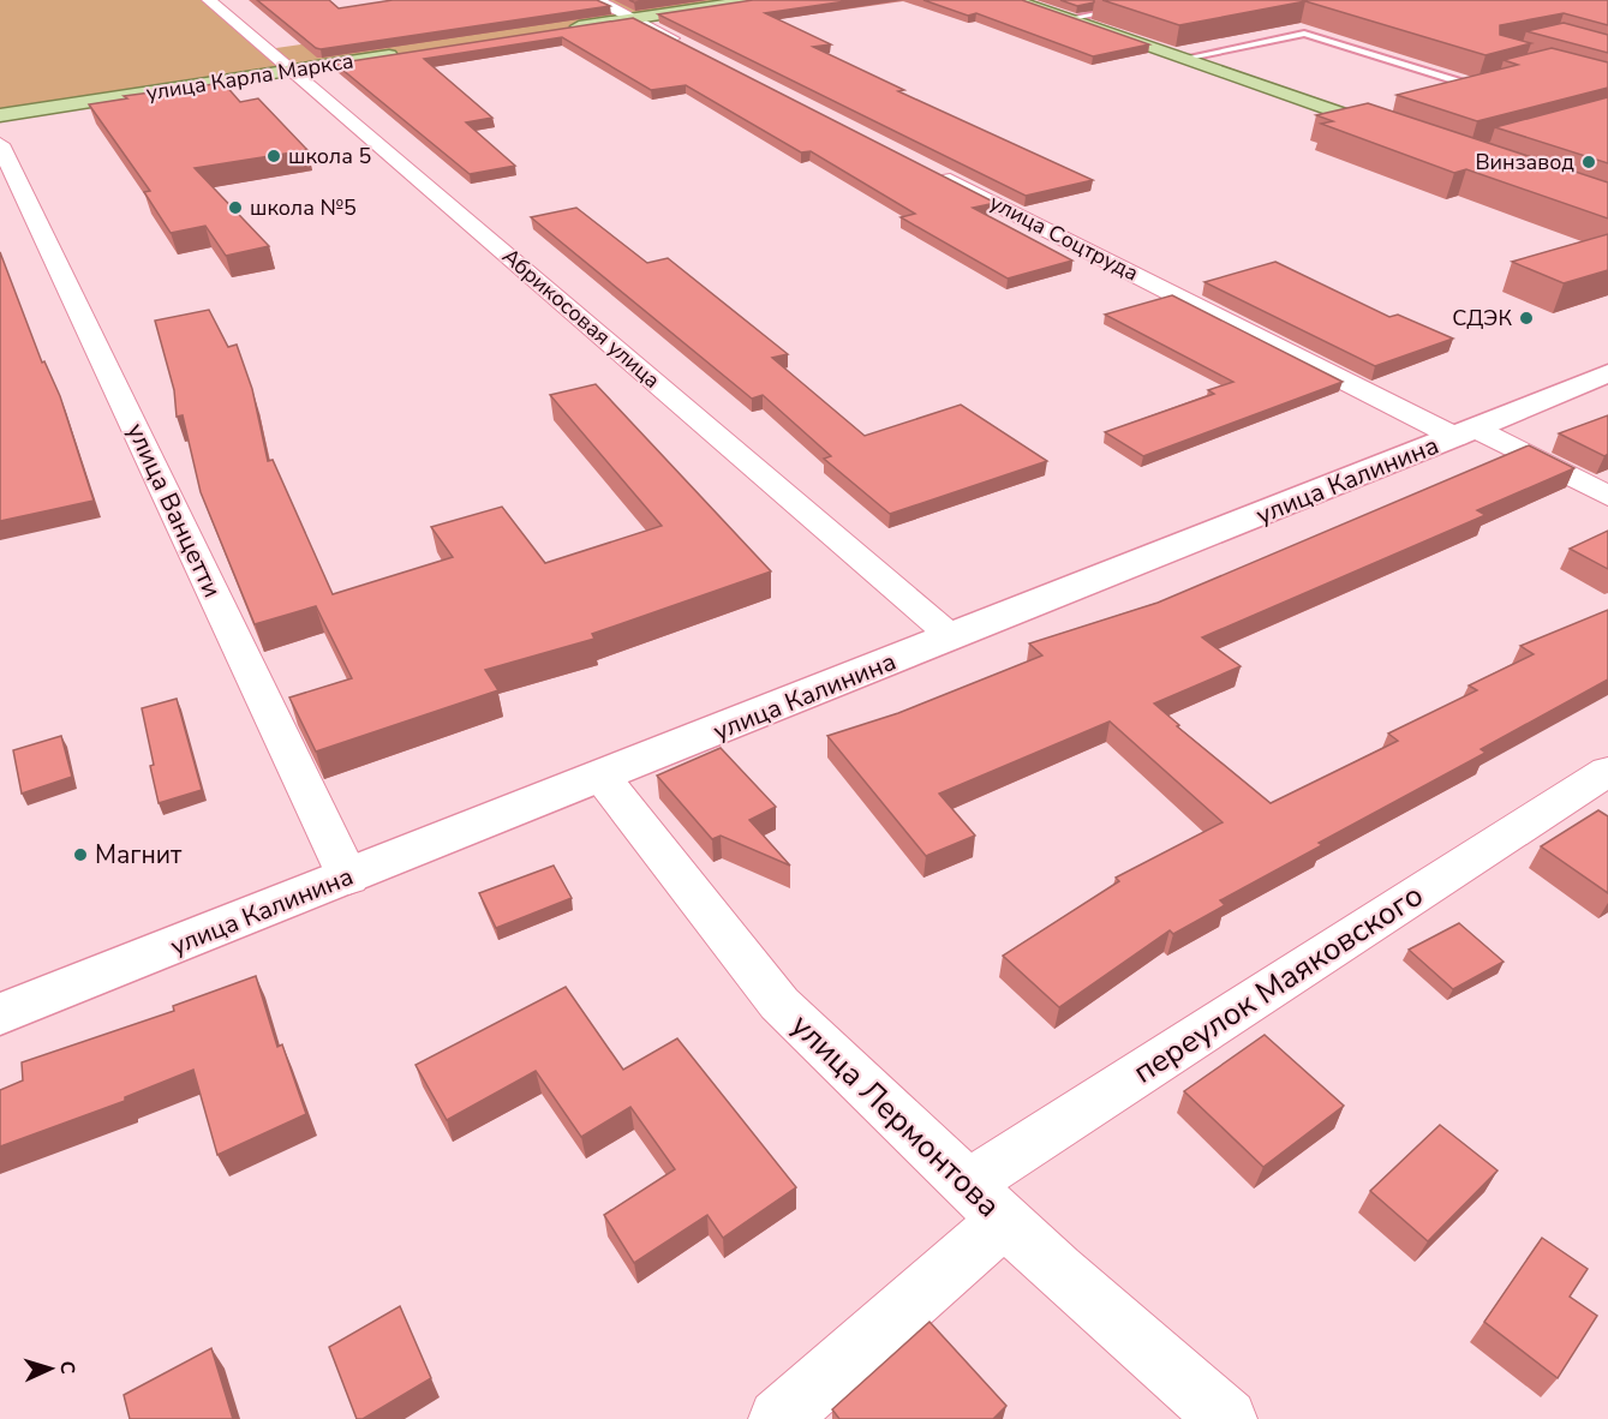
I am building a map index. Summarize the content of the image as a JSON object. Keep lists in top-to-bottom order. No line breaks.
{"streets":{"main road":["улица Карла Маркса","улица Калинина"],"street":["улица Соцтруда","Абрикосовая улица","улица Ванцетти","переулок Маяковского","улица Лермонтова"]},"crossings":[["улица Карла Маркса","Абрикосовая улица"],["улица Соцтруда","улица Калинина"],["Абрикосовая улица","улица Калинина"],["улица Калинина","улица Ванцетти"],["улица Калинина","улица Лермонтова"],["переулок Маяковского","улица Лермонтова"]],"places":["школа 5","Винзавод","школа №5","СДЭК","Магнит"],"north":"right"}
